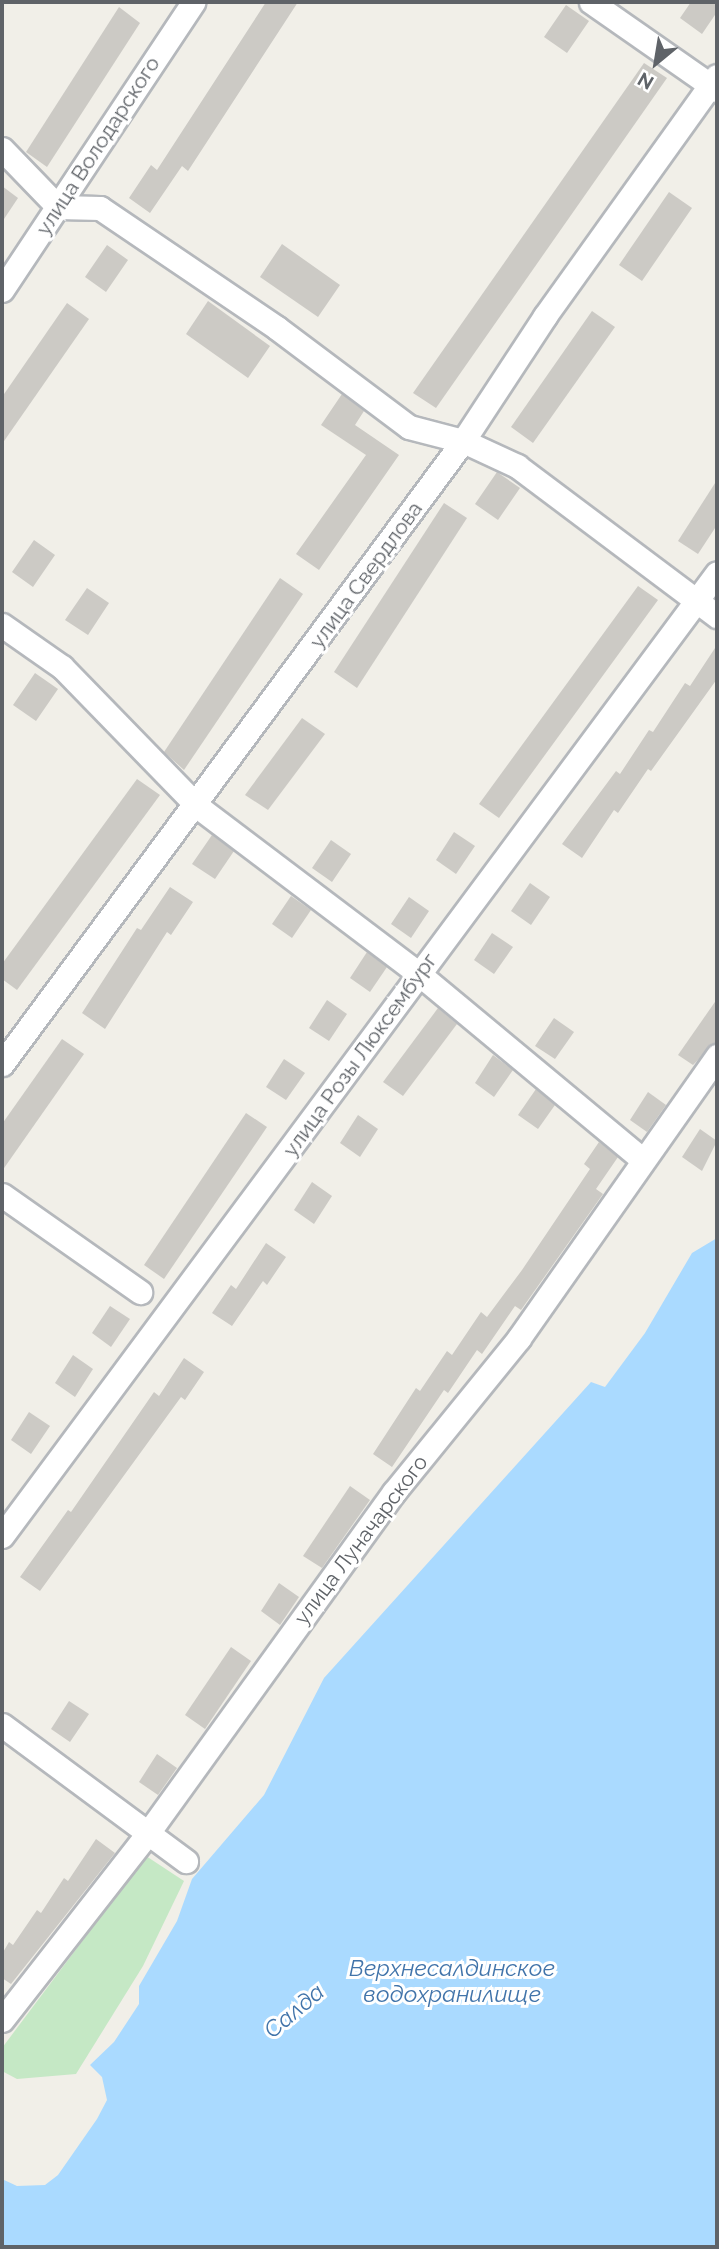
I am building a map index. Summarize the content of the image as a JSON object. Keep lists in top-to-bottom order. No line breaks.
{"streets":{"street":["улица Володарского","улица Свердлова","улица Розы Люксембург","улица Луначарского"]},"water":["Верхнесалдинское водохранилище","Салда"],"north":"bottom left"}
